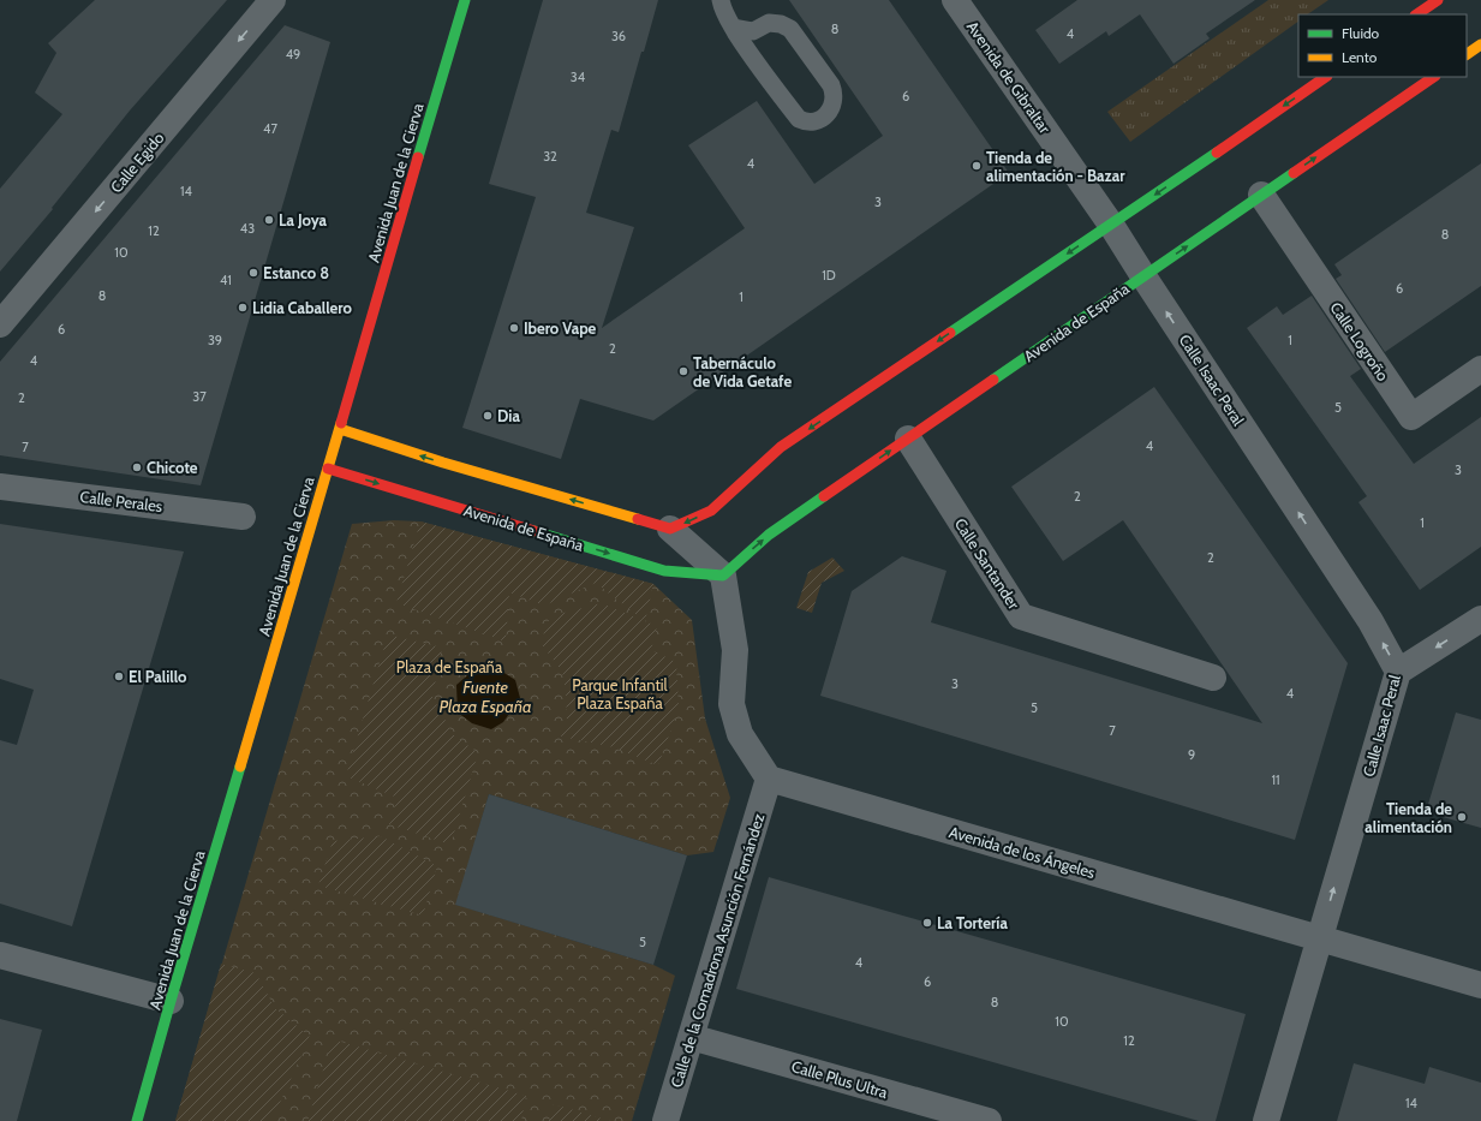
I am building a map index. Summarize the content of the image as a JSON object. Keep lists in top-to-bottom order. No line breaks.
{"streets":{"street":["Avenida de Gibraltar","Calle Egido","Avenida Juan de la Cierva","Avenida de España","Calle Logroño","Calle Isaac Peral","Calle Perales","Calle Santander","Avenida de los Ángeles","Calle de la Comadrona Asunción Fernández","Calle Plus Ultra"]},"crossings":[["Avenida de Gibraltar","Avenida de España"],["Avenida de Gibraltar","Calle Isaac Peral"],["Avenida Juan de la Cierva","Avenida de España"],["Avenida de España","Calle Logroño"],["Avenida de España","Calle Isaac Peral"],["Avenida de España","Calle Santander"],["Calle Isaac Peral","Avenida de los Ángeles"],["Avenida de los Ángeles","Calle de la Comadrona Asunción Fernández"],["Calle de la Comadrona Asunción Fernández","Calle Plus Ultra"]],"one_way":["Calle Egido","Calle Isaac Peral"],"water":["Fuente Plaza España"],"parks":["Plaza de España","Parque Infantil Plaza España"],"places":["Tienda de alimentación - Bazar","La Joya","Estanco 8","Lidia Caballero","Ibero Vape","Tabernáculo de Vida Getafe","Dia","Chicote","El Palillo","Tienda de alimentación","La Tortería"],"house_numbers":["8","4","36","49","34","6","47","32","4","14","3","43","12","8","10","1D","41","6","8","1","6","39","1","2","4","37","2","5","4","7","3","2","1","2","3","4","5","7","9","11","5","4","6","8","10","12","14"],"legend":["Fluido","Lento"]}
